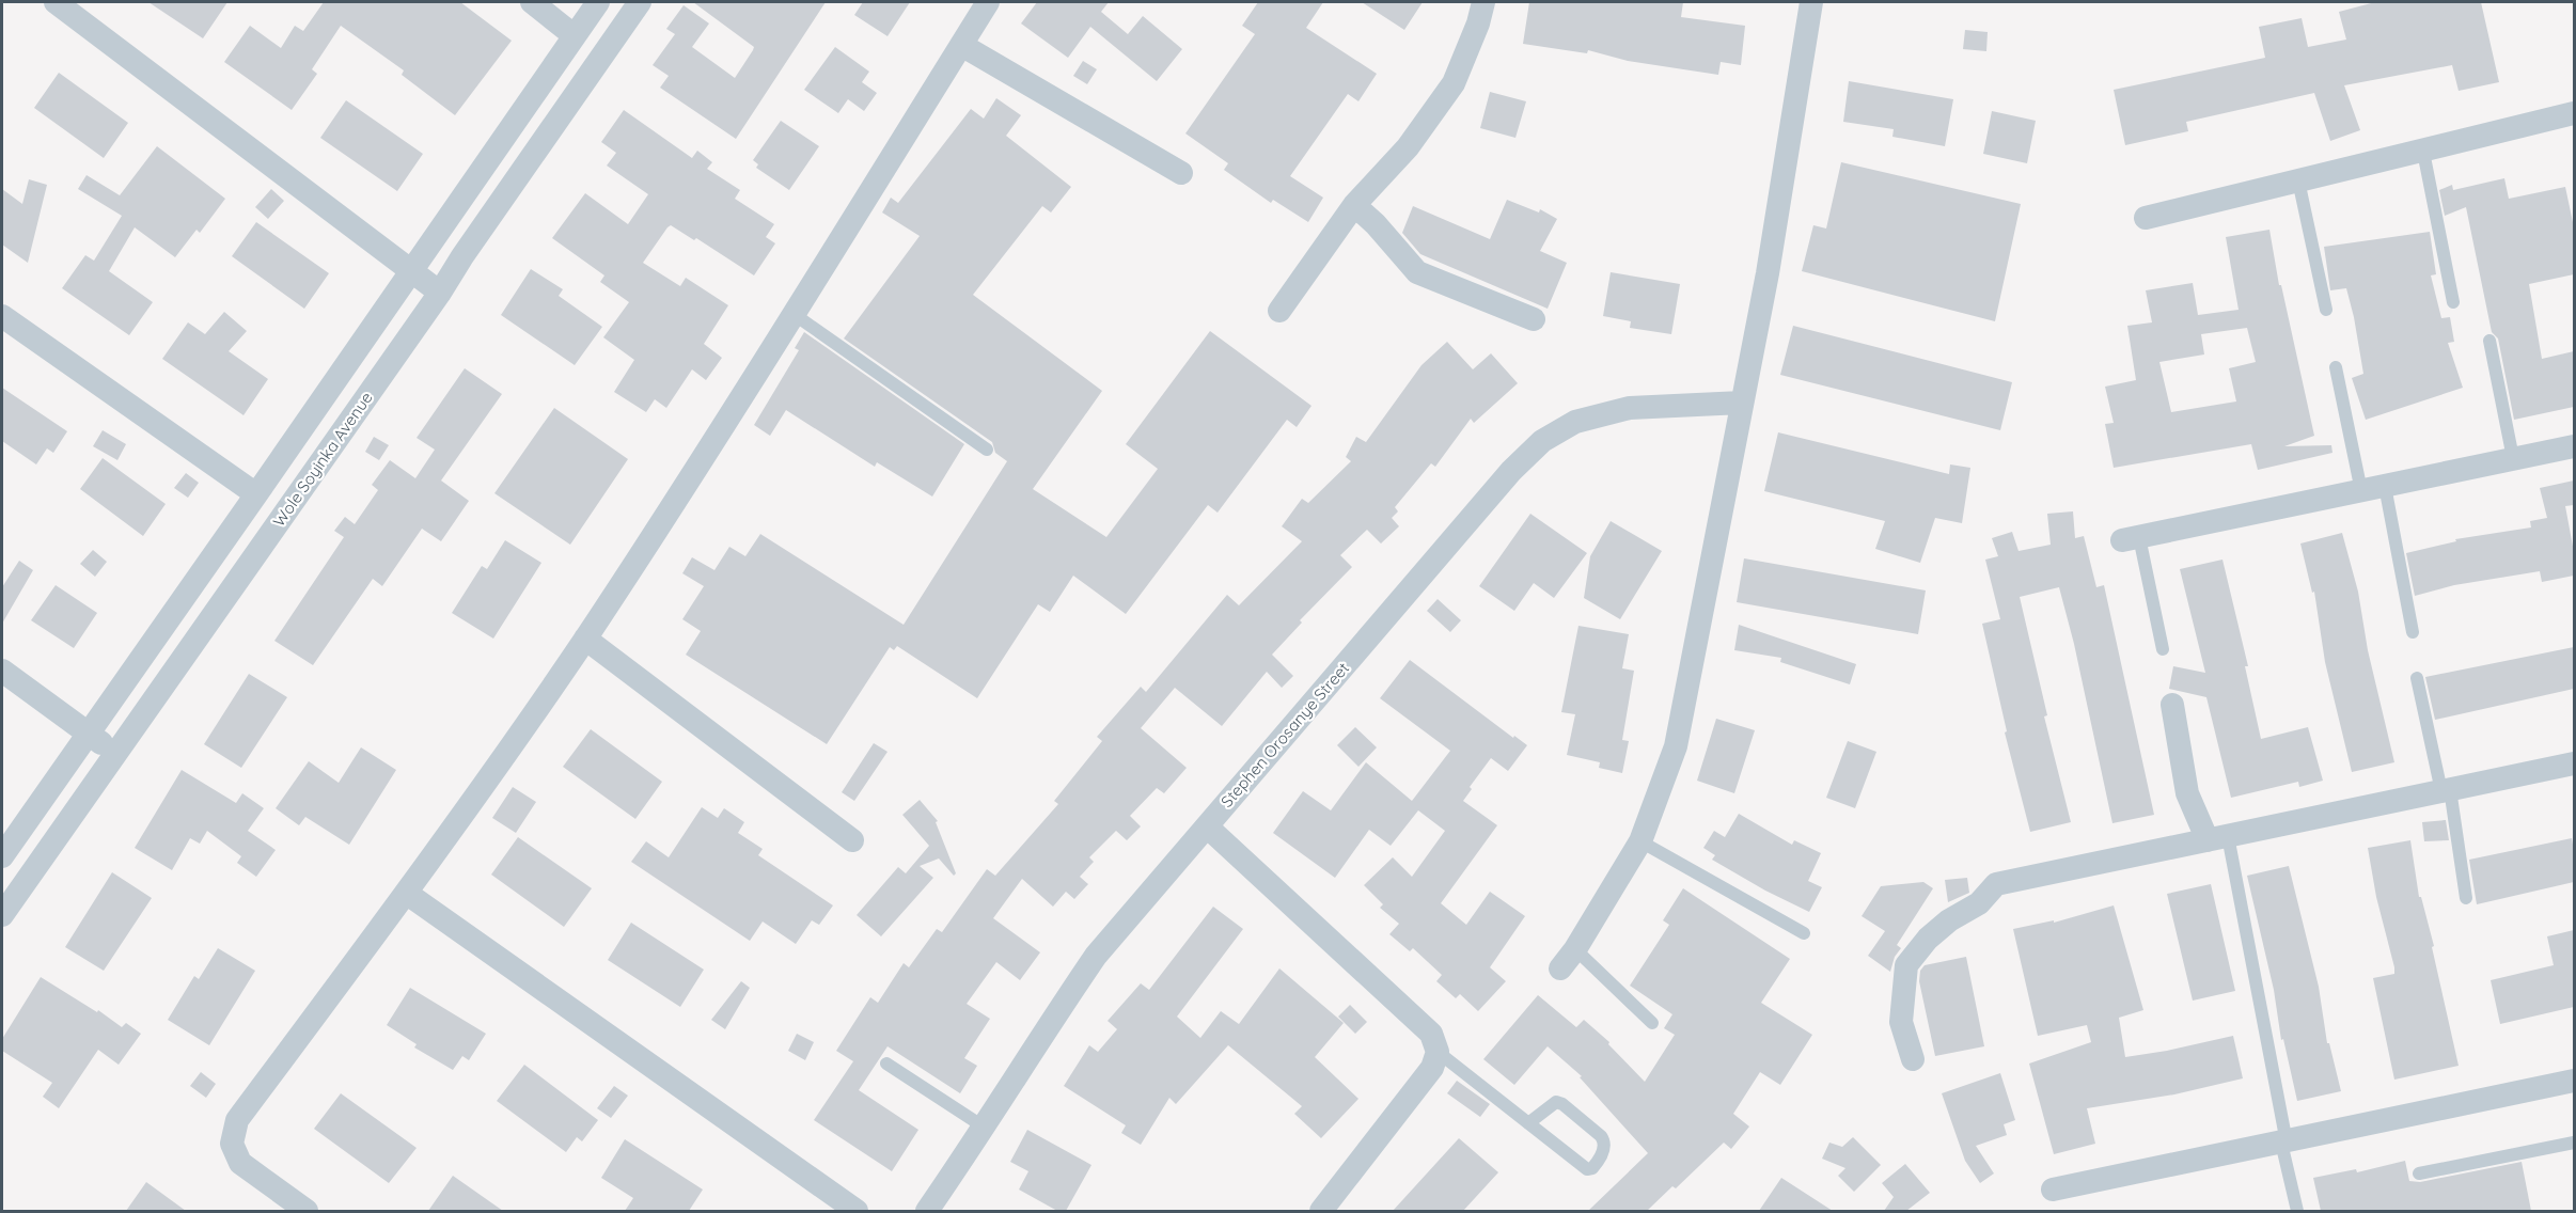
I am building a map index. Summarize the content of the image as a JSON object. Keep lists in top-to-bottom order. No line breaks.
{"streets":{"street":["Wole Soyinka Avenue","Stephen Orosanye Street"]}}
